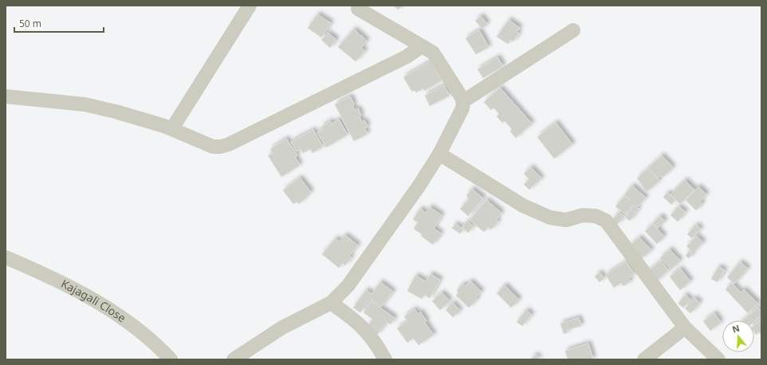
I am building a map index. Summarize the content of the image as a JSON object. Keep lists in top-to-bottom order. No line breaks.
{"streets":{"street":["Kajagali Close"]},"scale_bar":"50 m","north":"top"}
